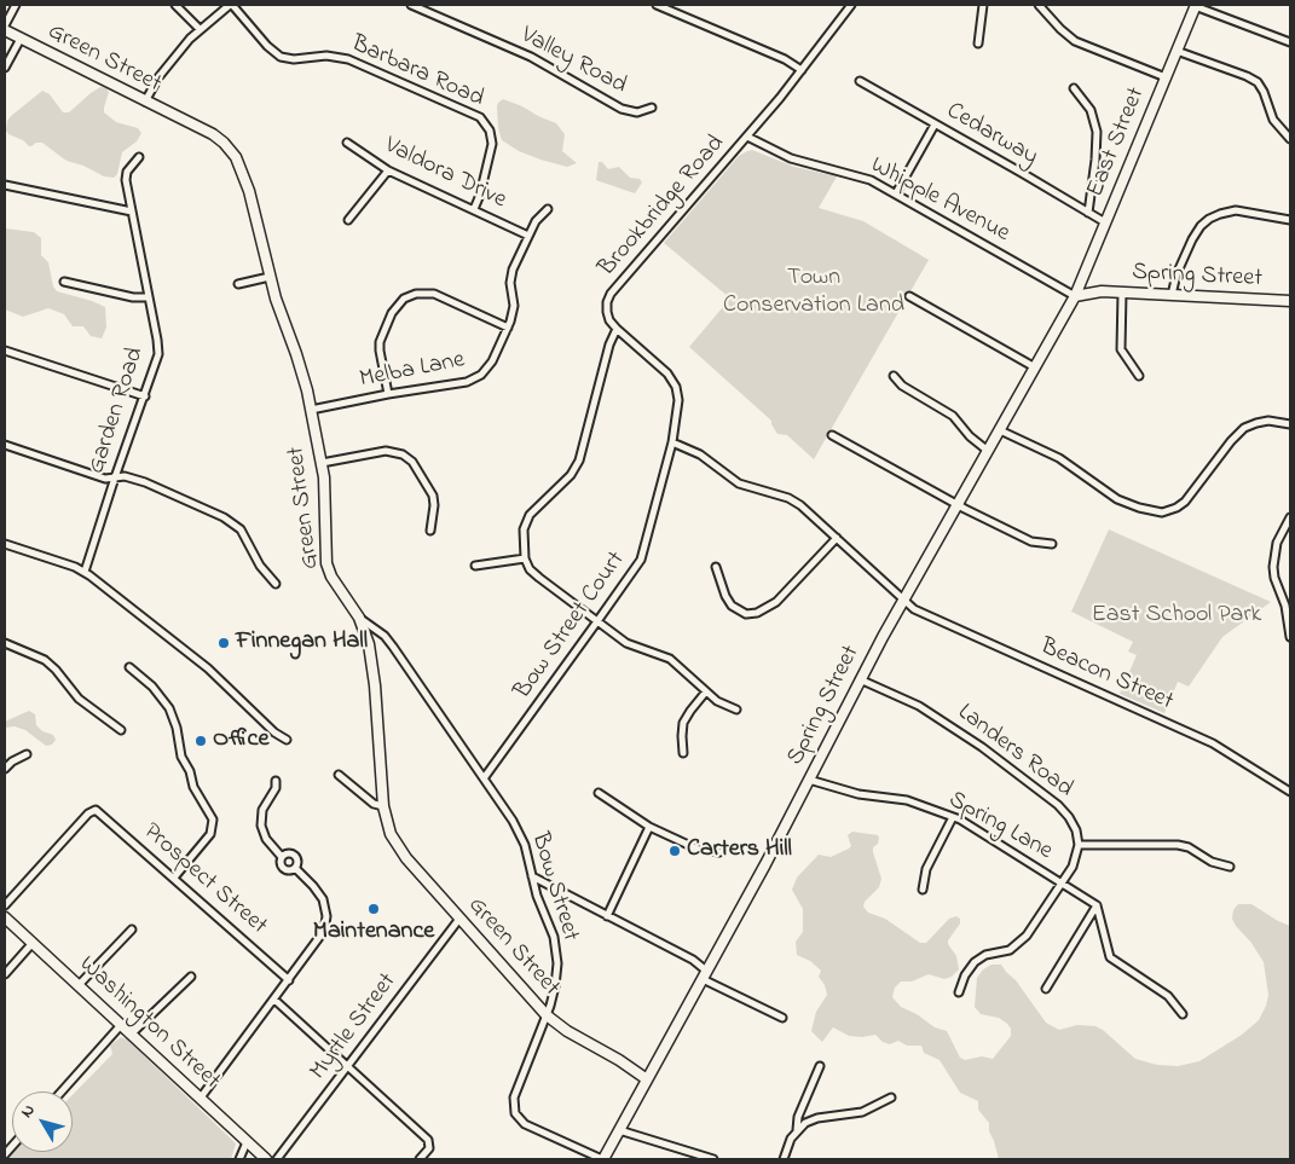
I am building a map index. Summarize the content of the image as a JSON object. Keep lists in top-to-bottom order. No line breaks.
{"streets":{"street":["Green Street","Valley Road","Barbara Road","Cedarway","East Street","Valdora Drive","Whipple Avenue","Brookbridge Road","Spring Street","Melba Lane","Garden Road","Bow Street Court","Beacon Street","Landers Road","Spring Lane","Prospect Street","Bow Street","Washington Street","Myrtle Street"]},"crossings":[["Green Street","Spring Street"],["Green Street","Melba Lane"],["Green Street","Bow Street"],["Green Street","Myrtle Street"],["Barbara Road","Valdora Drive"],["Cedarway","East Street"],["East Street","Whipple Avenue"],["East Street","Spring Street"],["Valdora Drive","Melba Lane"],["Whipple Avenue","Brookbridge Road"],["Whipple Avenue","Spring Street"],["Brookbridge Road","Bow Street Court"],["Spring Street","Beacon Street"],["Spring Street","Landers Road"],["Spring Street","Spring Lane"],["Spring Street","Bow Street"],["Bow Street Court","Beacon Street"],["Bow Street Court","Bow Street"]],"parks":["Town Conservation Land","East School Park"],"places":["Finnegan Hall","Office","Carters Hill","Maintenance"],"north":"top left"}
